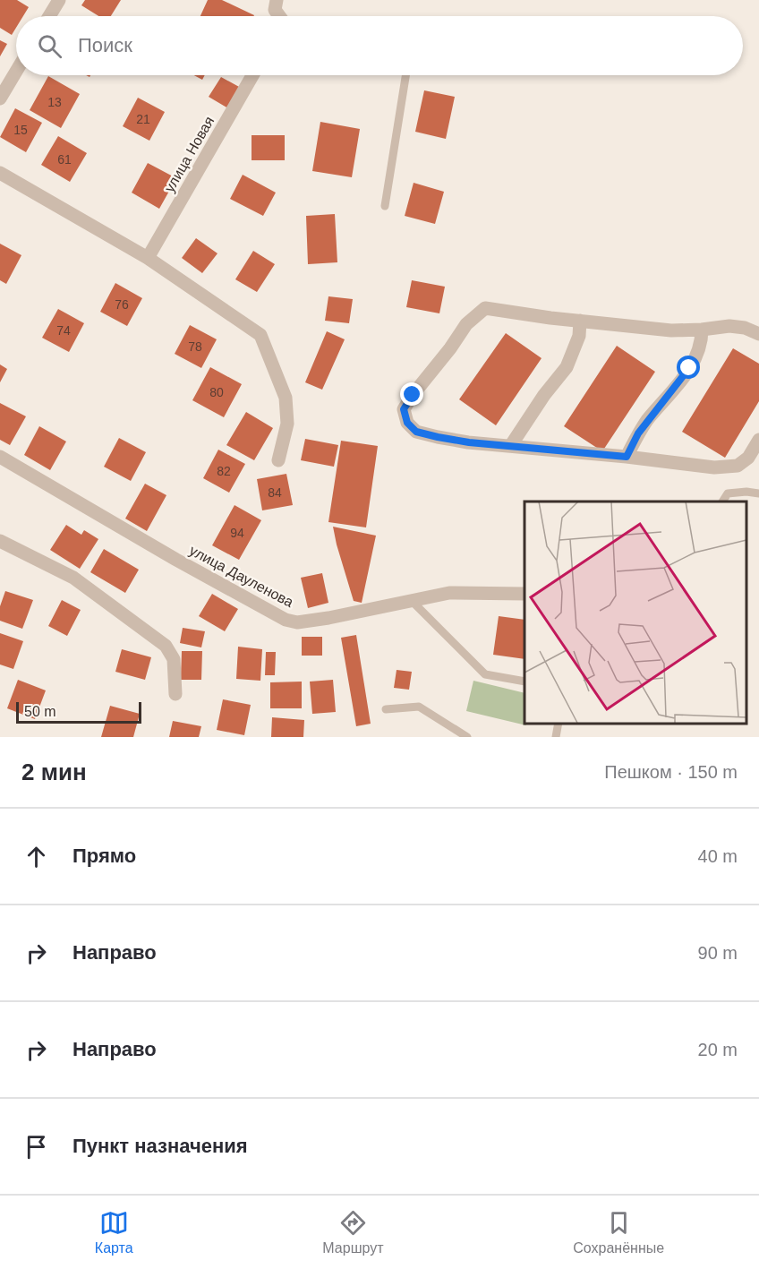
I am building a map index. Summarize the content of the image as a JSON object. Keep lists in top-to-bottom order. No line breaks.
{"streets":{"street":["улица Новая","улица Дауленова"]},"house_numbers":["13","21","15","61","76","74","78","80","82","84","94"],"scale_bar":"50 m","page":{"search":"Поиск","scale":"50 m","heading":["2 мин","Пешком · 150 m"],"list":[["Прямо","40 m"],["Направо","90 m"],["Направо","20 m"],"Пункт назначения"],"nav":["Карта","Маршрут","Сохранённые"]}}
